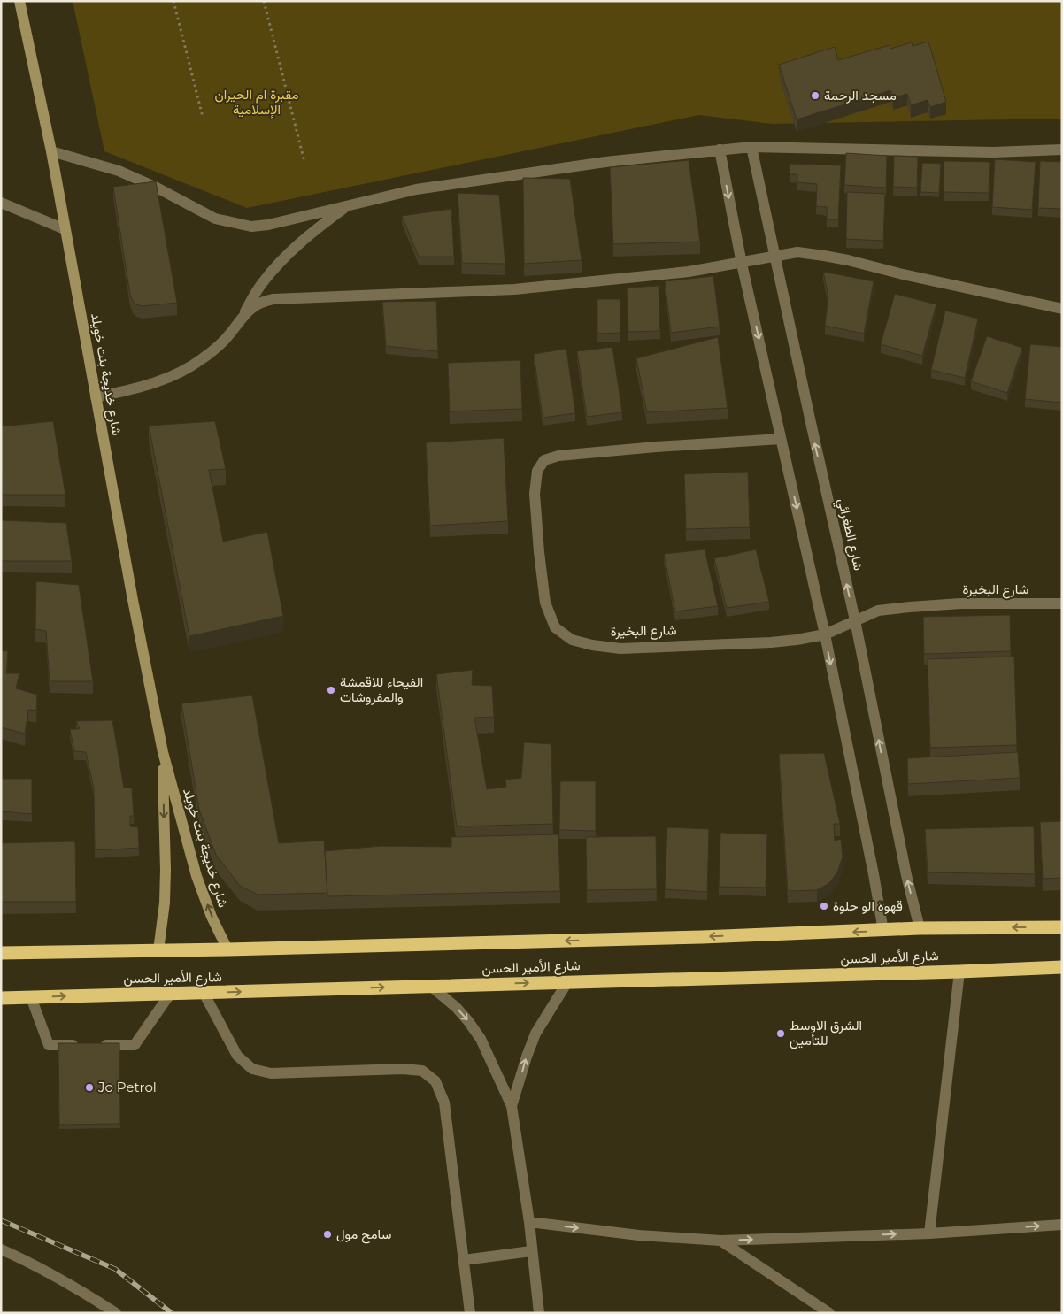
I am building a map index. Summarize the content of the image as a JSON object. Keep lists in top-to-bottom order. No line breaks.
{"streets":{"highway":["شارع الأمير الحسن"],"street":["شارع خديجة بنت خويلد","شارع الطغرائي","شارع البخيرة"]},"crossings":[["شارع خديجة بنت خويلد","شارع الأمير الحسن"],["شارع الطغرائي","شارع البخيرة"],["شارع الطغرائي","شارع الأمير الحسن"]],"parks":["مقبرة ام الحيران الإسلامية"],"places":["مسجد الرحمة","الفيحاء للاقمشة والمفروشات","قهوة الو حلوة","الشرق الاوسط للتأمين","Jo Petrol","سامح مول"]}
